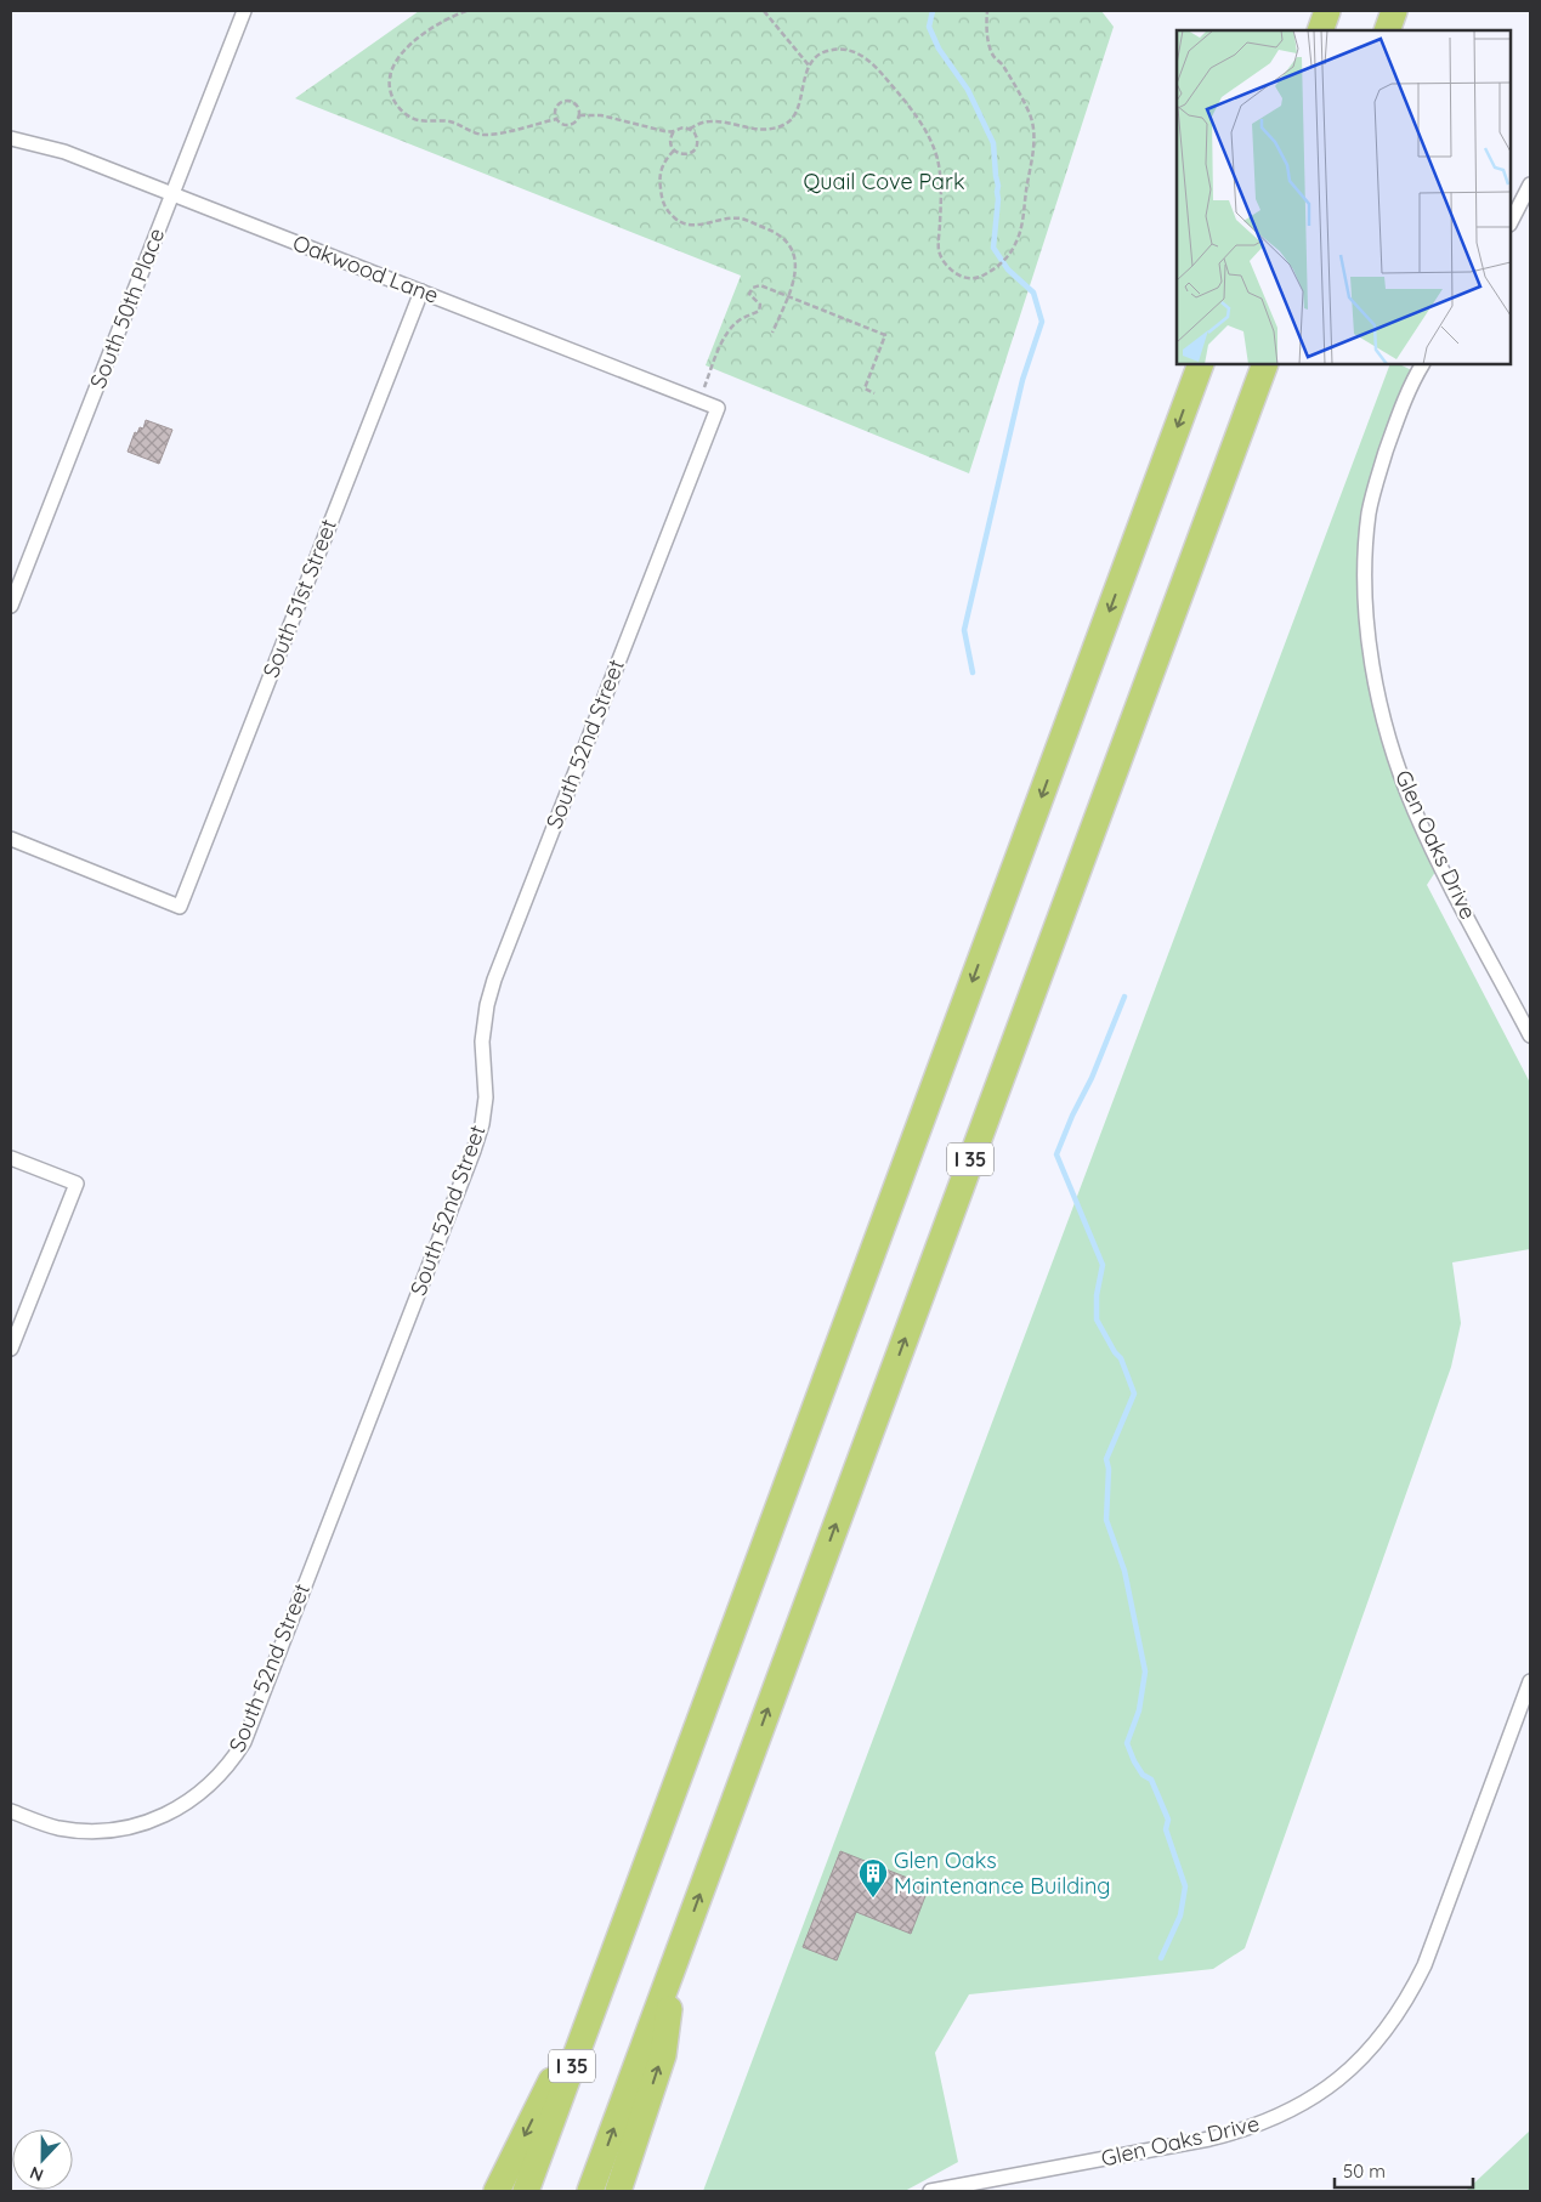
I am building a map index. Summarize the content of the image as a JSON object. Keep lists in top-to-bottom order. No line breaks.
{"streets":{"highway":["I 35"],"street":["Oakwood Lane","South 50th Place","South 51st Street","South 52nd Street","Glen Oaks Drive"]},"crossings":[["Oakwood Lane","South 50th Place"],["Oakwood Lane","South 51st Street"],["Oakwood Lane","South 52nd Street"]],"parks":["Quail Cove Park"],"places":{"building":["Glen Oaks Maintenance Building"]},"scale_bar":"50 m","north":"bottom"}
